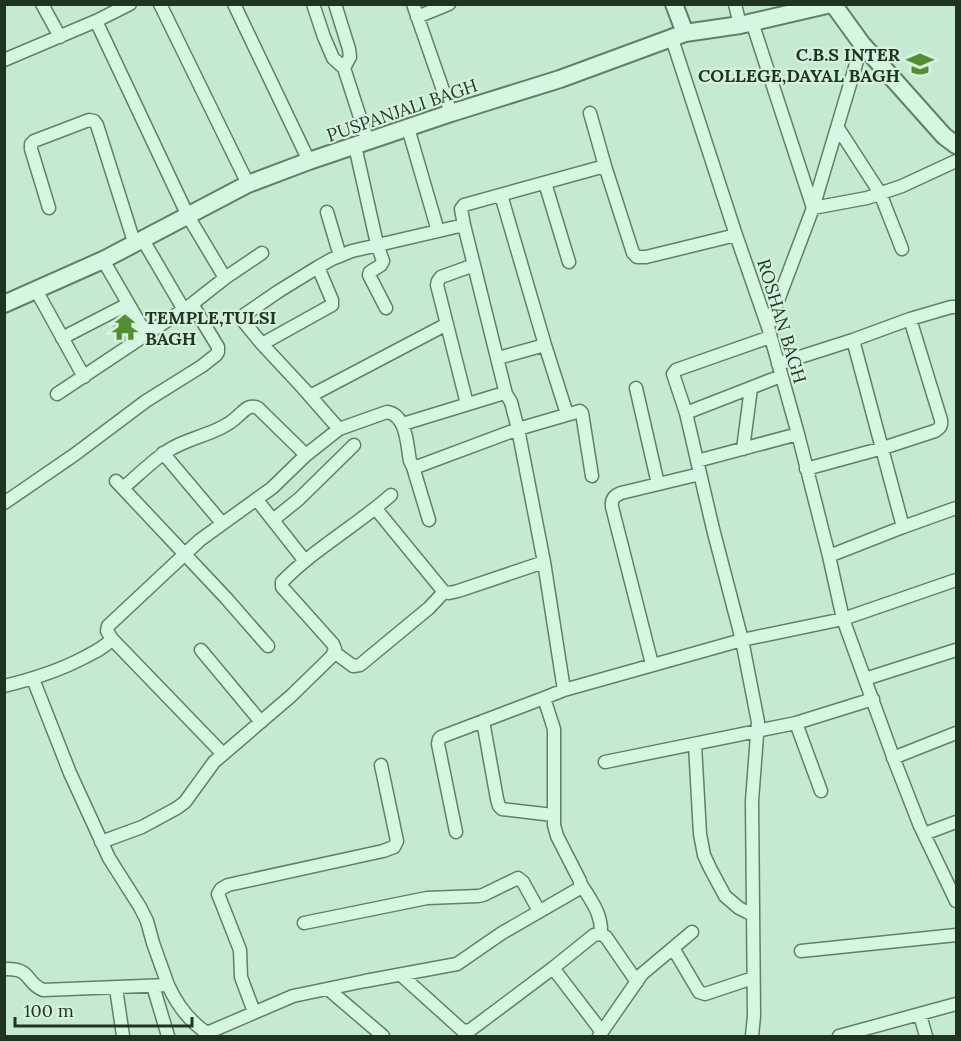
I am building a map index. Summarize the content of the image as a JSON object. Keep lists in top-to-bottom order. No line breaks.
{"streets":{"street":["PUSPANJALI BAGH","ROSHAN BAGH"]},"crossings":[["PUSPANJALI BAGH","ROSHAN BAGH"]],"places":{"school or university":["C.B.S INTER COLLEGE,DAYAL BAGH"],"temple":["TEMPLE,TULSI BAGH"]},"scale_bar":"100 m"}
